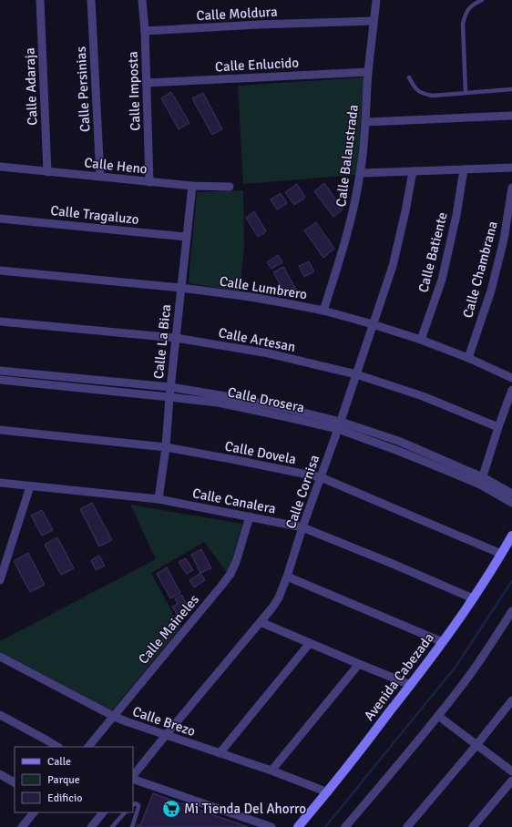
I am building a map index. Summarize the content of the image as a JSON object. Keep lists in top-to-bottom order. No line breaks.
{"streets":{"main road":["Avenida Cabezada"],"street":["Calle Moldura","Calle Enlucido","Calle Adaraja","Calle Persinias","Calle Imposta","Calle Balaustrada","Calle Heno","Calle Tragaluzo","Calle Batiente","Calle Chambrana","Calle Lumbrero","Calle Artesan","Calle La Bica","Calle Drosera","Calle Dovela","Calle Cornisa","Calle Canalera","Calle Maineles","Calle Brezo"]},"crossings":[["Calle Moldura","Calle Imposta"],["Calle Moldura","Calle Balaustrada"],["Calle Enlucido","Calle Imposta"],["Calle Enlucido","Calle Balaustrada"],["Calle Adaraja","Calle Heno"],["Calle Persinias","Calle Heno"],["Calle Imposta","Calle Heno"],["Calle Balaustrada","Calle Lumbrero"],["Calle Heno","Calle La Bica"],["Calle Tragaluzo","Calle La Bica"],["Calle Batiente","Calle Lumbrero"],["Calle Chambrana","Calle Lumbrero"],["Calle Lumbrero","Calle La Bica"],["Calle Lumbrero","Calle Cornisa"],["Calle Artesan","Calle La Bica"],["Calle Artesan","Calle Cornisa"],["Calle La Bica","Calle Drosera"],["Calle La Bica","Calle Dovela"],["Calle La Bica","Calle Canalera"],["Calle Drosera","Calle Cornisa"],["Calle Dovela","Calle Cornisa"],["Calle Dovela","Avenida Cabezada"],["Calle Cornisa","Calle Canalera"],["Calle Cornisa","Calle Brezo"],["Calle Canalera","Calle Maineles"],["Calle Canalera","Avenida Cabezada"],["Calle Maineles","Calle Brezo"],["Avenida Cabezada","Calle Brezo"]],"places":{"supermarket":["Mi Tienda Del Ahorro"]},"legend":["Calle","Parque","Edificio"]}
